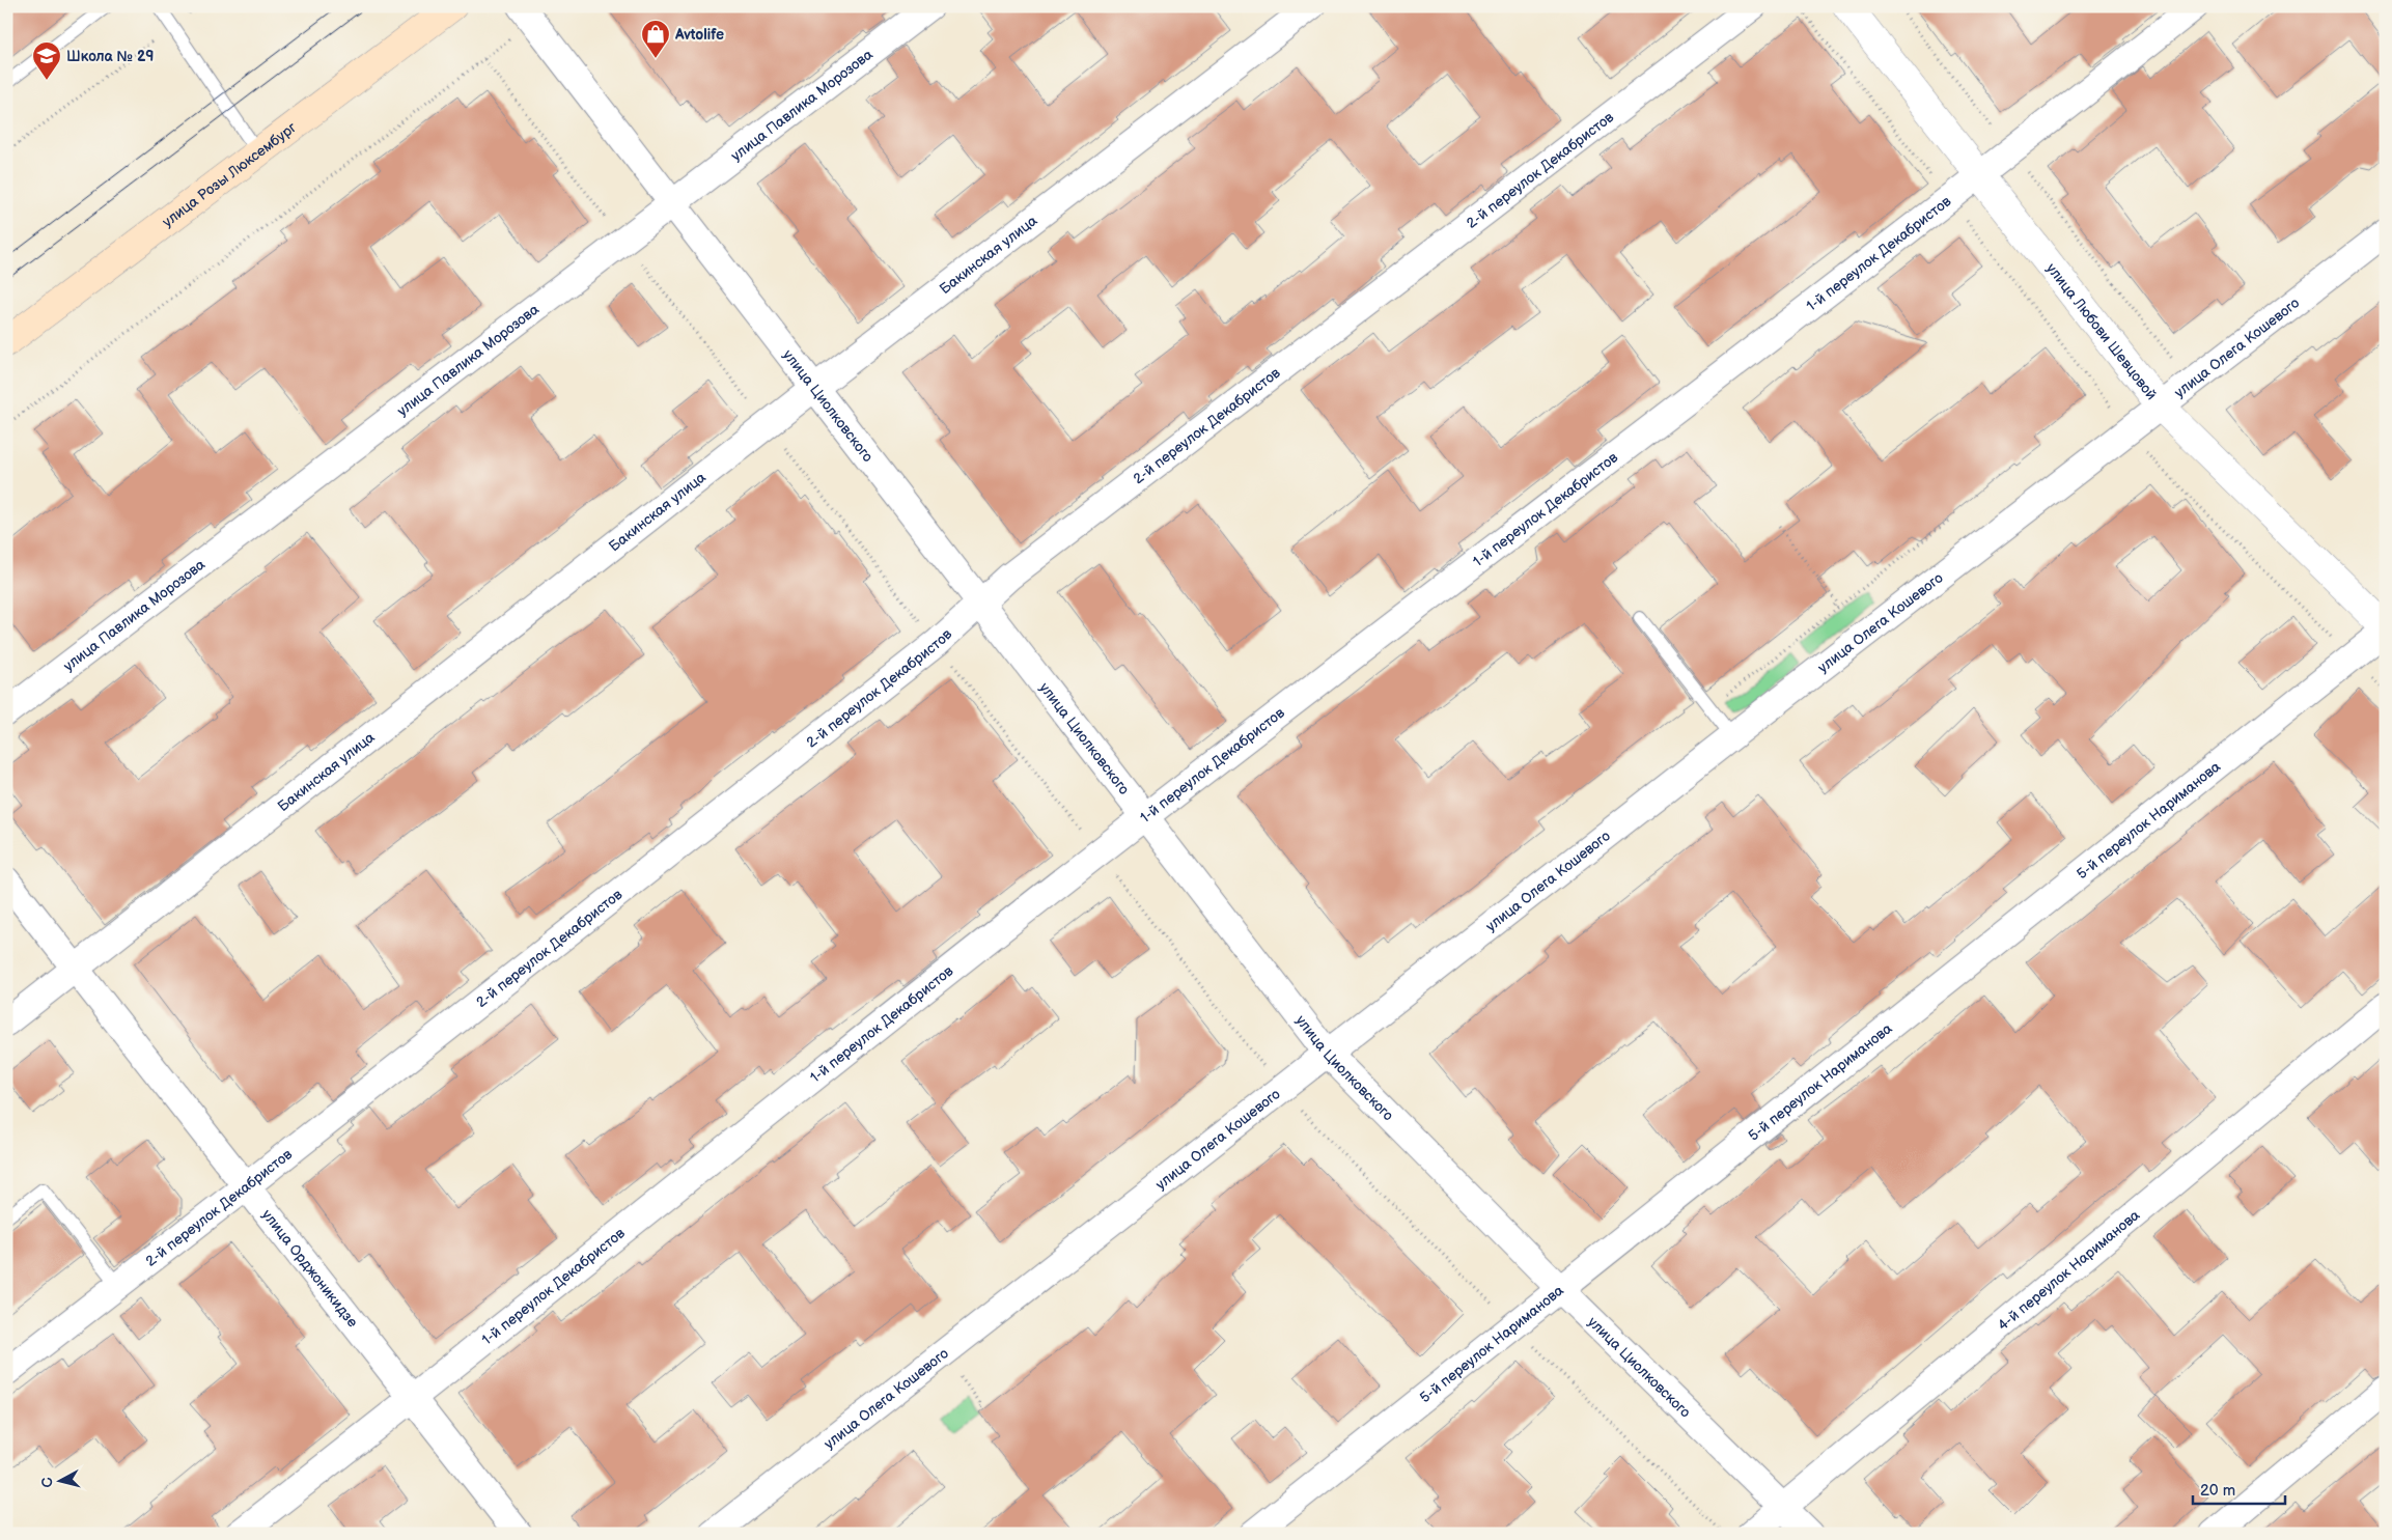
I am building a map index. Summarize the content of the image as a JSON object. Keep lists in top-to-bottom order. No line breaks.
{"streets":{"main road":["улица Розы Люксембург"],"street":["улица Павлика Морозова","2-й переулок Декабристов","Бакинская улица","1-й переулок Декабристов","улица Любови Шевцовой","улица Олега Кошевого","улица Циолковского","5-й переулок Нариманова","улица Орджоникидзе","4-й переулок Нариманова"]},"crossings":[["улица Павлика Морозова","улица Циолковского"],["2-й переулок Декабристов","улица Циолковского"],["2-й переулок Декабристов","улица Орджоникидзе"],["Бакинская улица","улица Циолковского"],["Бакинская улица","улица Орджоникидзе"],["1-й переулок Декабристов","улица Любови Шевцовой"],["1-й переулок Декабристов","улица Циолковского"],["1-й переулок Декабристов","улица Орджоникидзе"],["улица Любови Шевцовой","улица Олега Кошевого"],["улица Любови Шевцовой","5-й переулок Нариманова"],["улица Олега Кошевого","улица Циолковского"],["улица Циолковского","5-й переулок Нариманова"],["улица Циолковского","4-й переулок Нариманова"]],"places":{"shop":["Avtolife"],"school or university":["Школа № 29"]},"scale_bar":"20 m","north":"left"}
